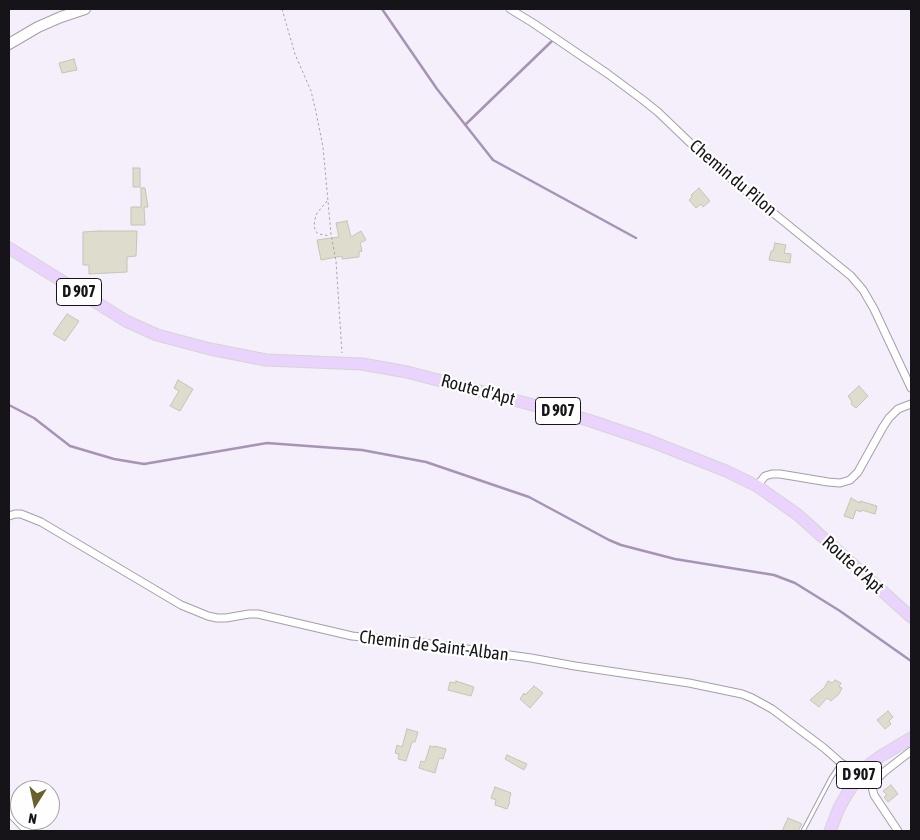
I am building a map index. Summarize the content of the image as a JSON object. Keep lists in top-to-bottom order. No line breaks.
{"streets":{"main road":["D 907","Route d'Apt"],"street":["Chemin du Pilon","Chemin de Saint-Alban"]},"crossings":[["D 907","Chemin de Saint-Alban"]],"north":"bottom"}
